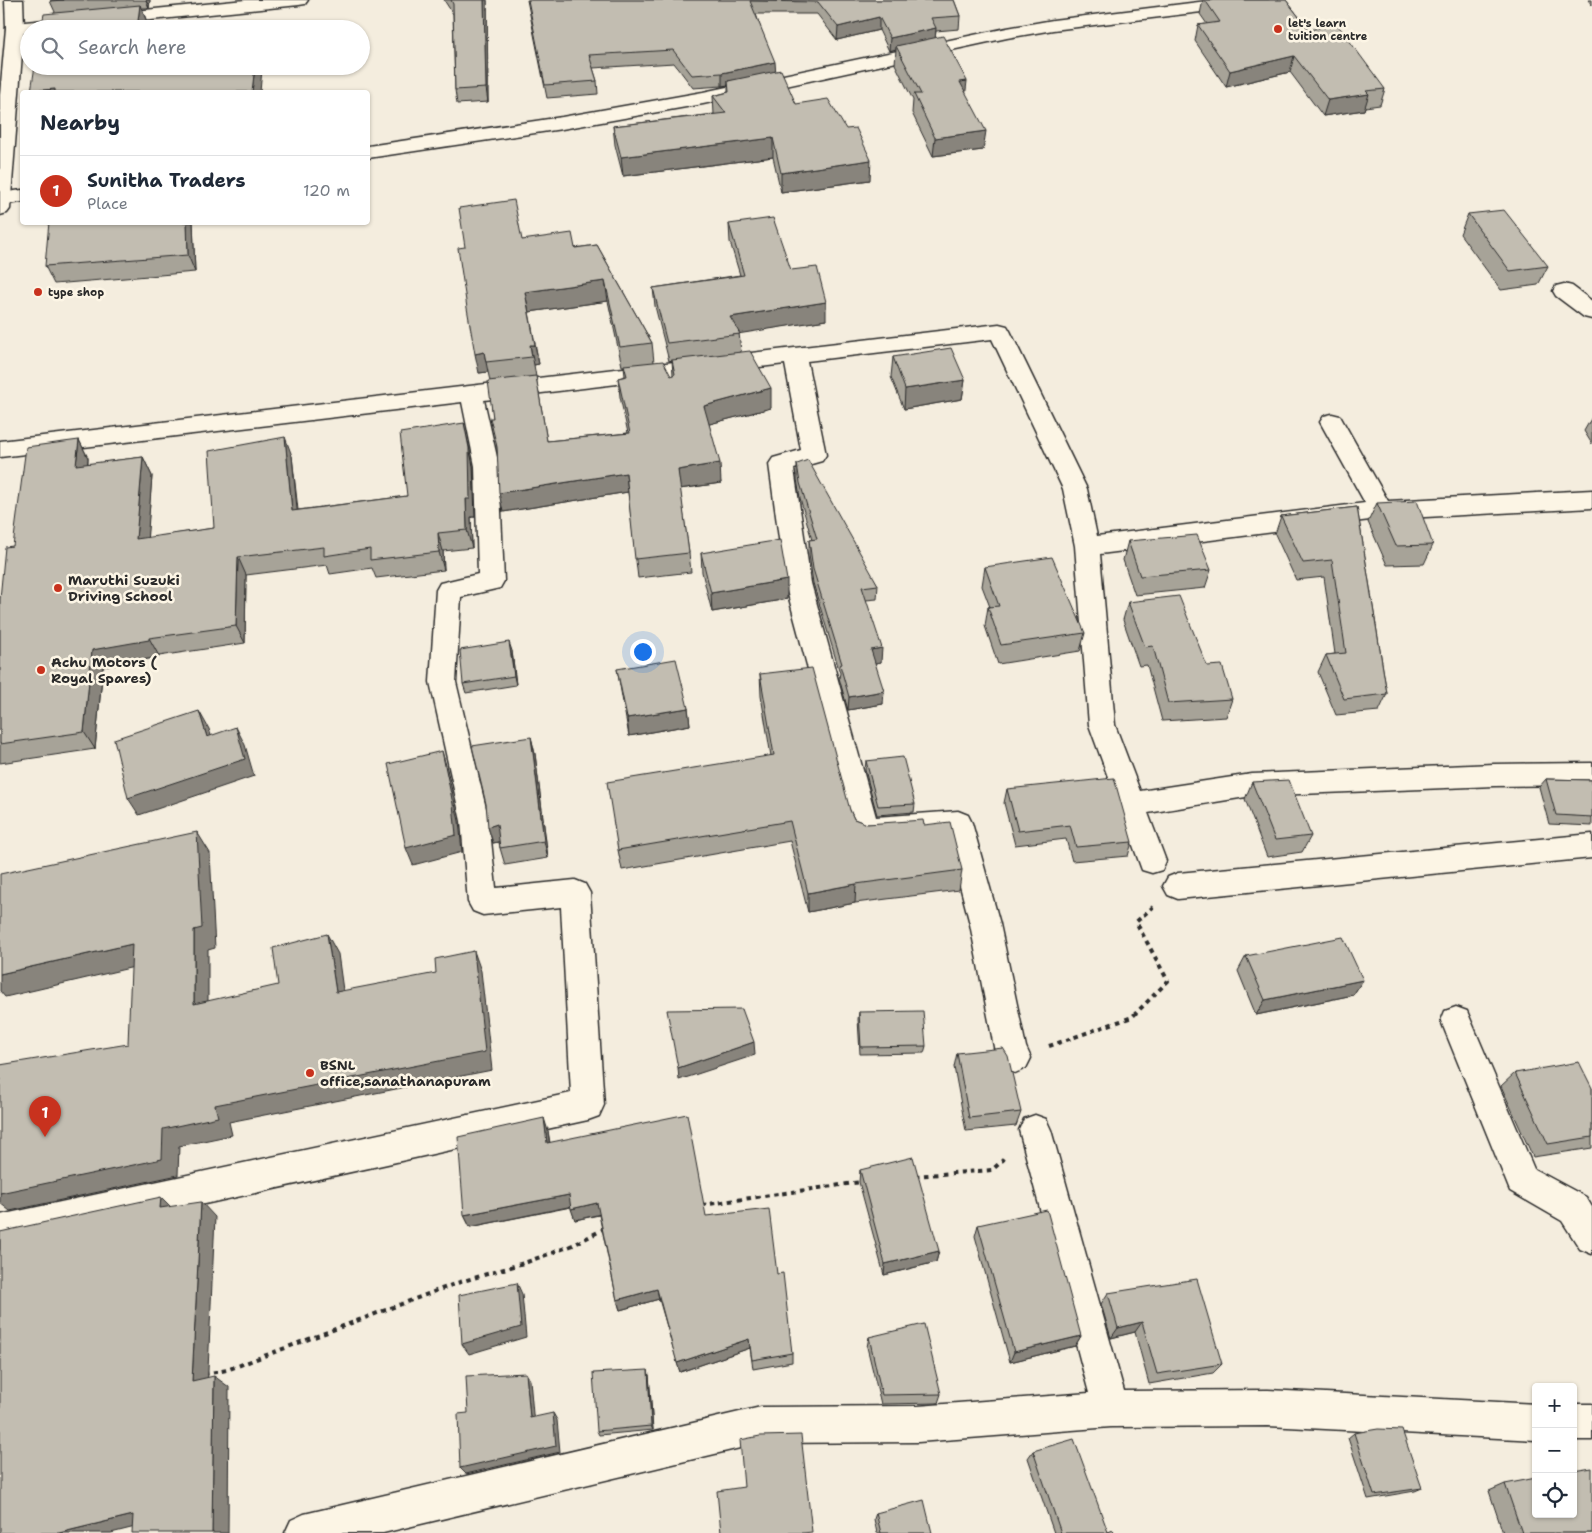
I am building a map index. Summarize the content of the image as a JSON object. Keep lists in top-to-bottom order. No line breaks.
{"places":["let's learn tuition centre","type shop","Maruthi Suzuki Driving School","Achu Motors ( Royal Spares)","BSNL office,sanathanapuram"],"page":{"search":"Search here","heading":"Nearby","list":[{"mark":"1","name":"Sunitha Traders","note":"Place","value":"120 m"}],"pins":"1","map_buttons":["+","−"]}}
